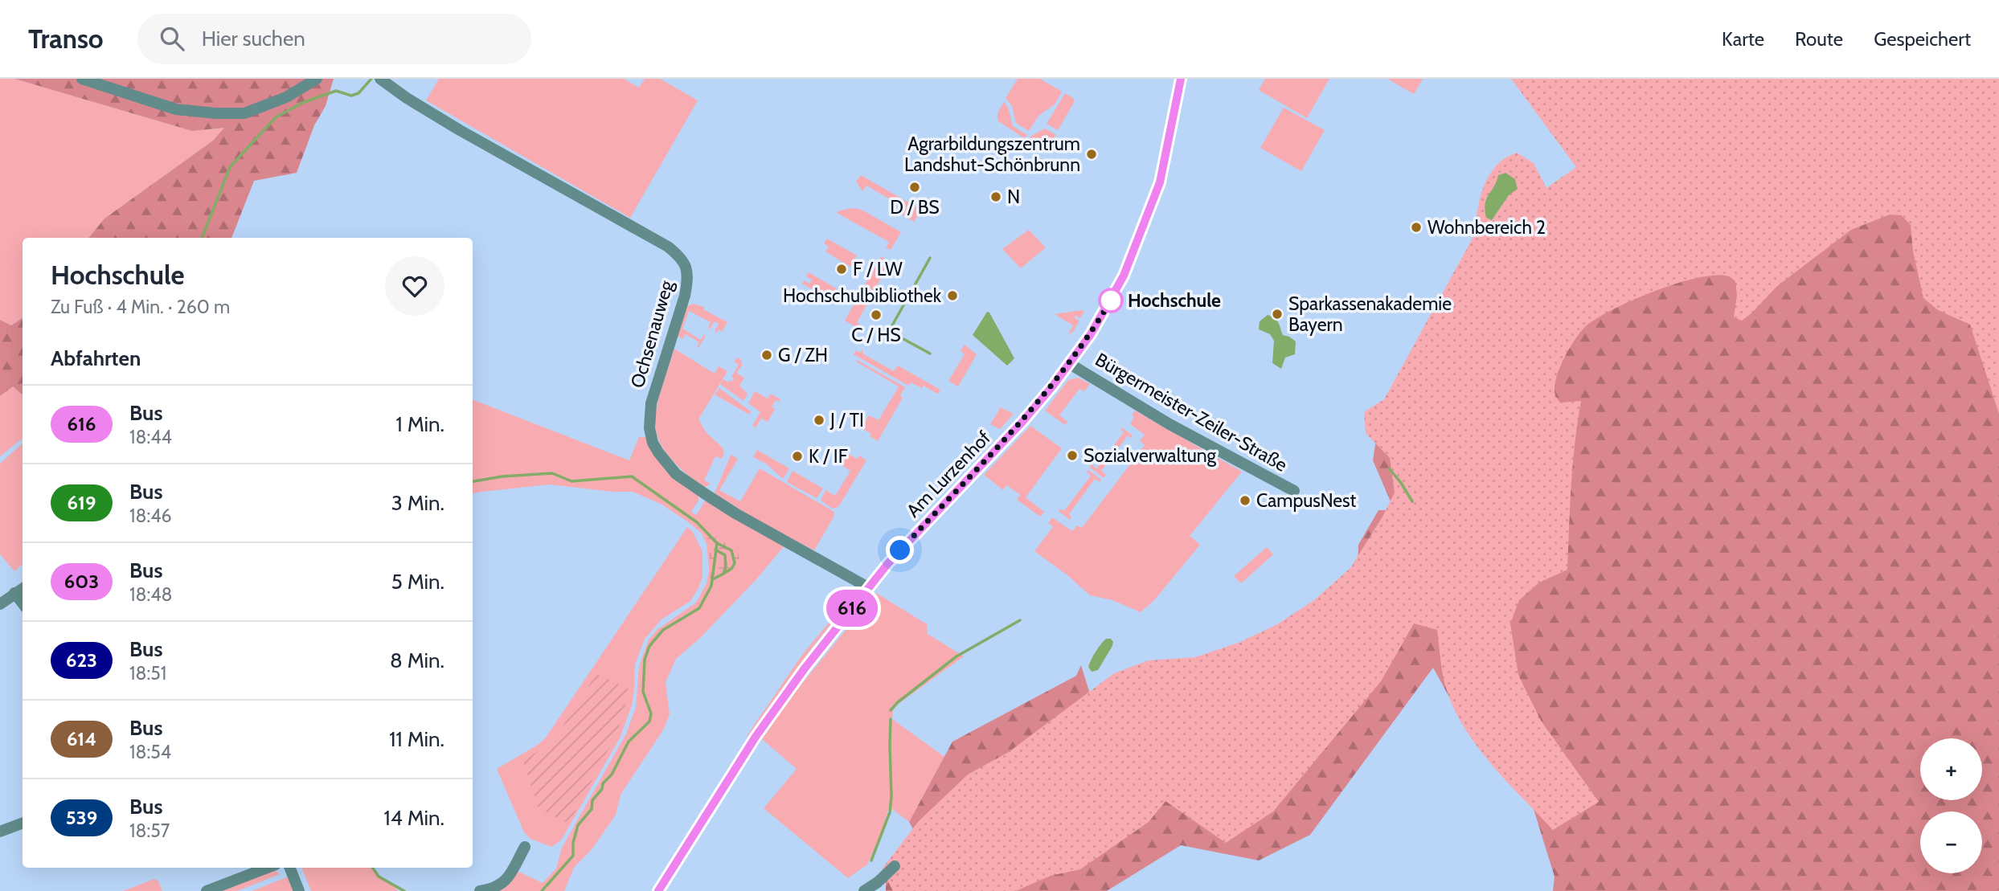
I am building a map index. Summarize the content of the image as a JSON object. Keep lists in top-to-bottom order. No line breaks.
{"streets":{"street":["Ochsenauweg","Bürgermeister-Zeiler-Straße","Am Lurzenhof"]},"crossings":[["Ochsenauweg","Am Lurzenhof"],["Bürgermeister-Zeiler-Straße","Am Lurzenhof"]],"places":["Agrarbildungszentrum Landshut-Schönbrunn","D / BS","N","Wohnbereich 2","F / LW","Hochschulbibliothek","Hochschule","Sparkassenakademie Bayern","C / HS","G / ZH","J / TI","Sozialverwaltung","K / IF","CampusNest"],"lines":["bus line 616"],"page":{"header":"Transo","search":"Hier suchen","nav":["Karte","Route","Gespeichert"],"on_map":"616","heading":[["Hochschule","Zu Fuß · 4 Min. · 260 m"],"Abfahrten"],"list":[{"mark":"616","name":"Bus","note":"18:44","value":"1 Min."},{"mark":"619","name":"Bus","note":"18:46","value":"3 Min."},{"mark":"603","name":"Bus","note":"18:48","value":"5 Min."},{"mark":"623","name":"Bus","note":"18:51","value":"8 Min."},{"mark":"614","name":"Bus","note":"18:54","value":"11 Min."},{"mark":"539","name":"Bus","note":"18:57","value":"14 Min."}],"map_buttons":["+","−"]}}
